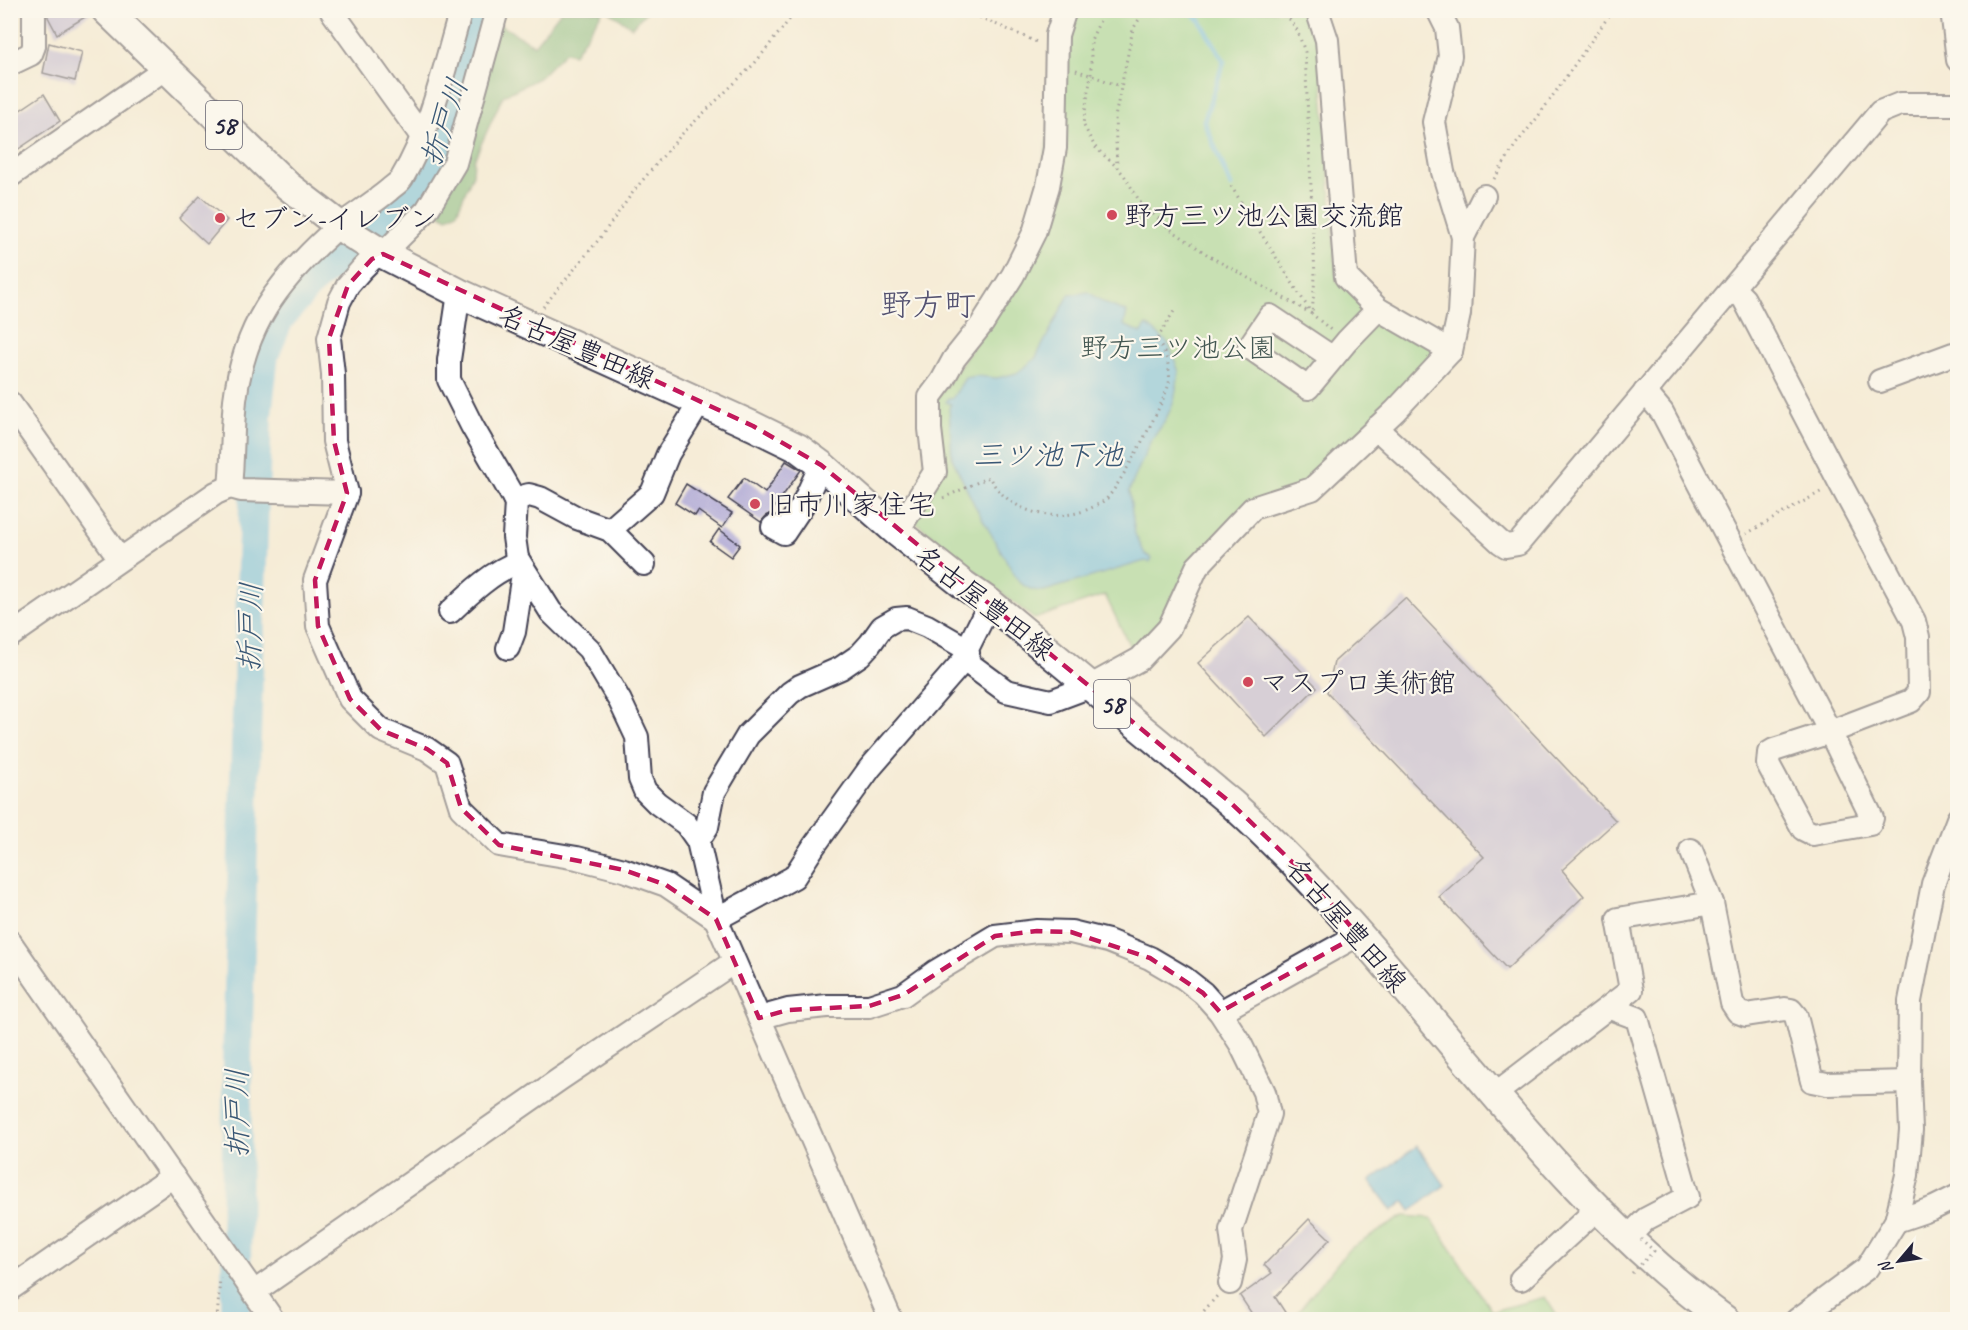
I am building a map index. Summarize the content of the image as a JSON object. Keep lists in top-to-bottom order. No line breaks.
{"streets":{"main road":["58","名古屋豊田線"]},"districts":["野方町"],"water":["折戸川","三ツ池下池"],"parks":["野方三ツ池公園"],"places":["野方三ツ池公園交流館","セブン-イレブン","旧市川家住宅","マスプロ美術館"],"north":"bottom left"}
